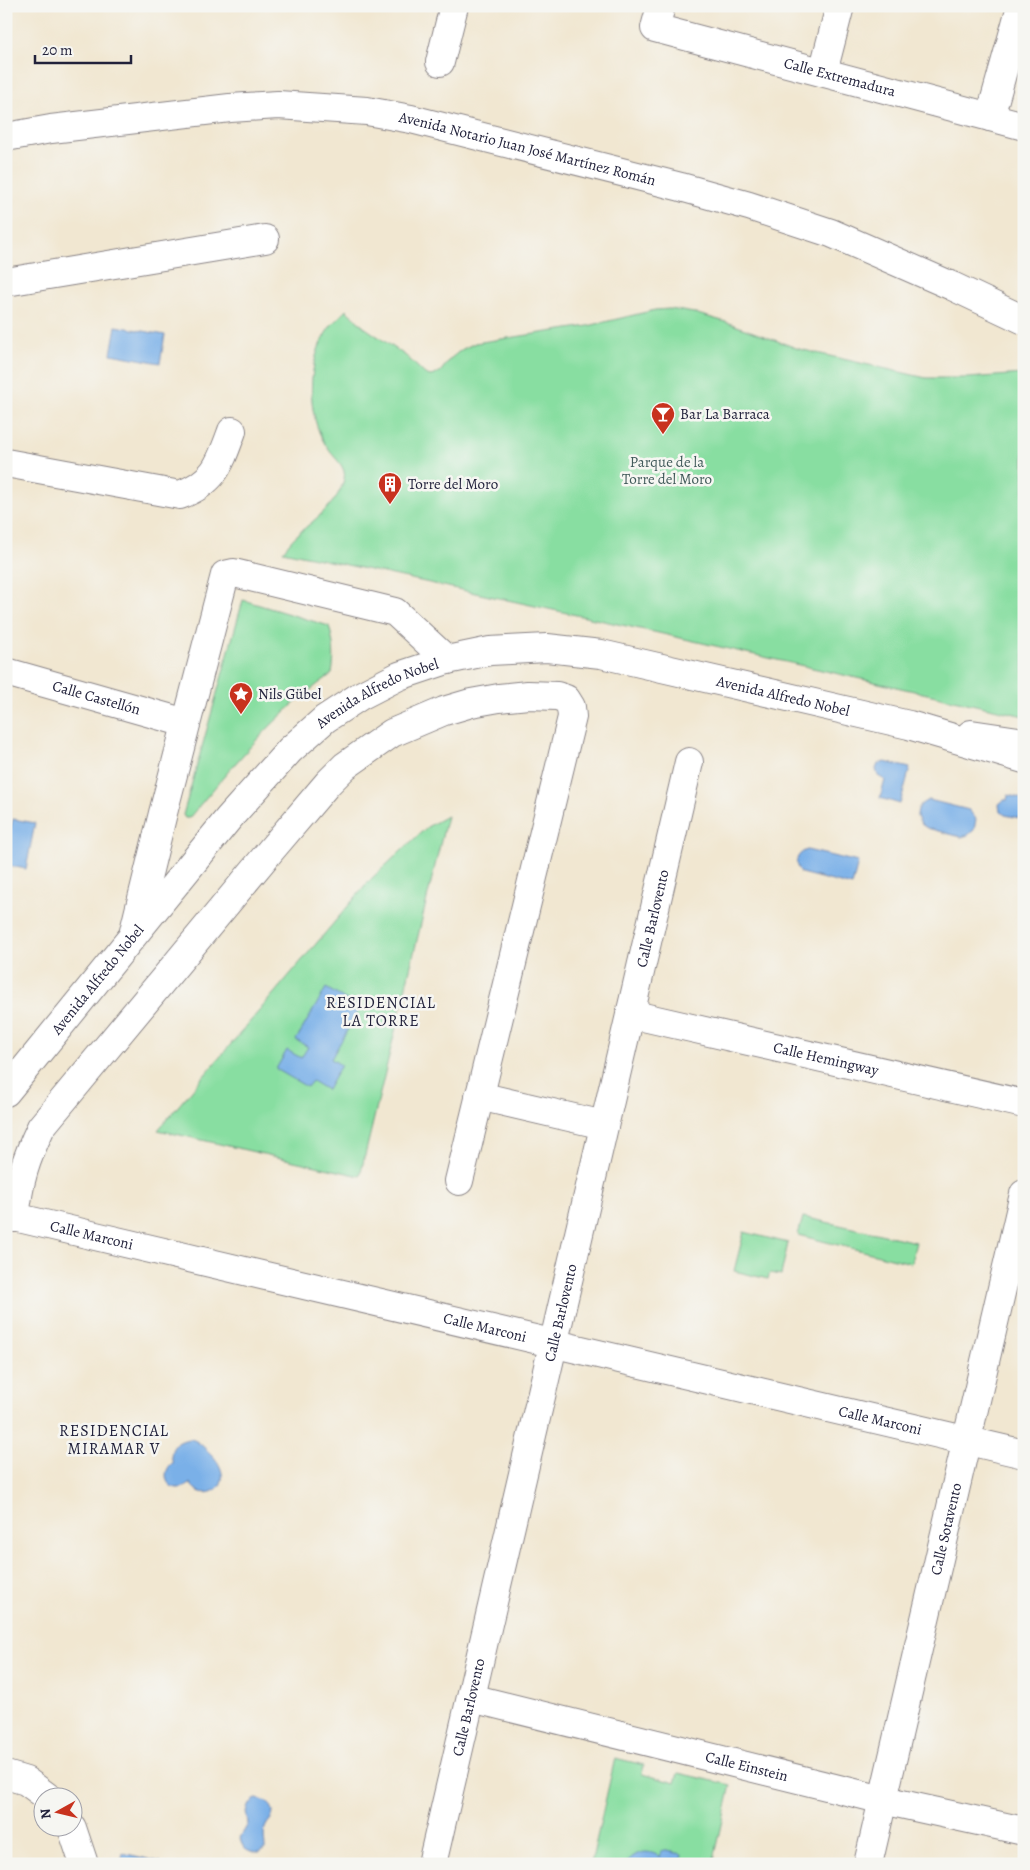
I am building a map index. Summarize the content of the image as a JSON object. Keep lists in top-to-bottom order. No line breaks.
{"streets":{"street":["Calle Extremadura","Avenida Notario Juan José Martínez Román","Avenida Alfredo Nobel","Calle Castellón","Calle Barlovento","Calle Hemingway","Calle Marconi","Calle Sotavento","Calle Einstein"]},"crossings":[["Calle Barlovento","Calle Hemingway"],["Calle Barlovento","Calle Marconi"],["Calle Barlovento","Calle Einstein"],["Calle Marconi","Calle Sotavento"],["Calle Sotavento","Calle Einstein"]],"districts":["RESIDENCIAL LA TORRE","RESIDENCIAL MIRAMAR V"],"parks":["Parque de la Torre del Moro"],"places":{"bar":["Bar La Barraca"],"building":["Torre del Moro"],"place":["Nils Gübel"]},"scale_bar":"20 m","north":"left"}
